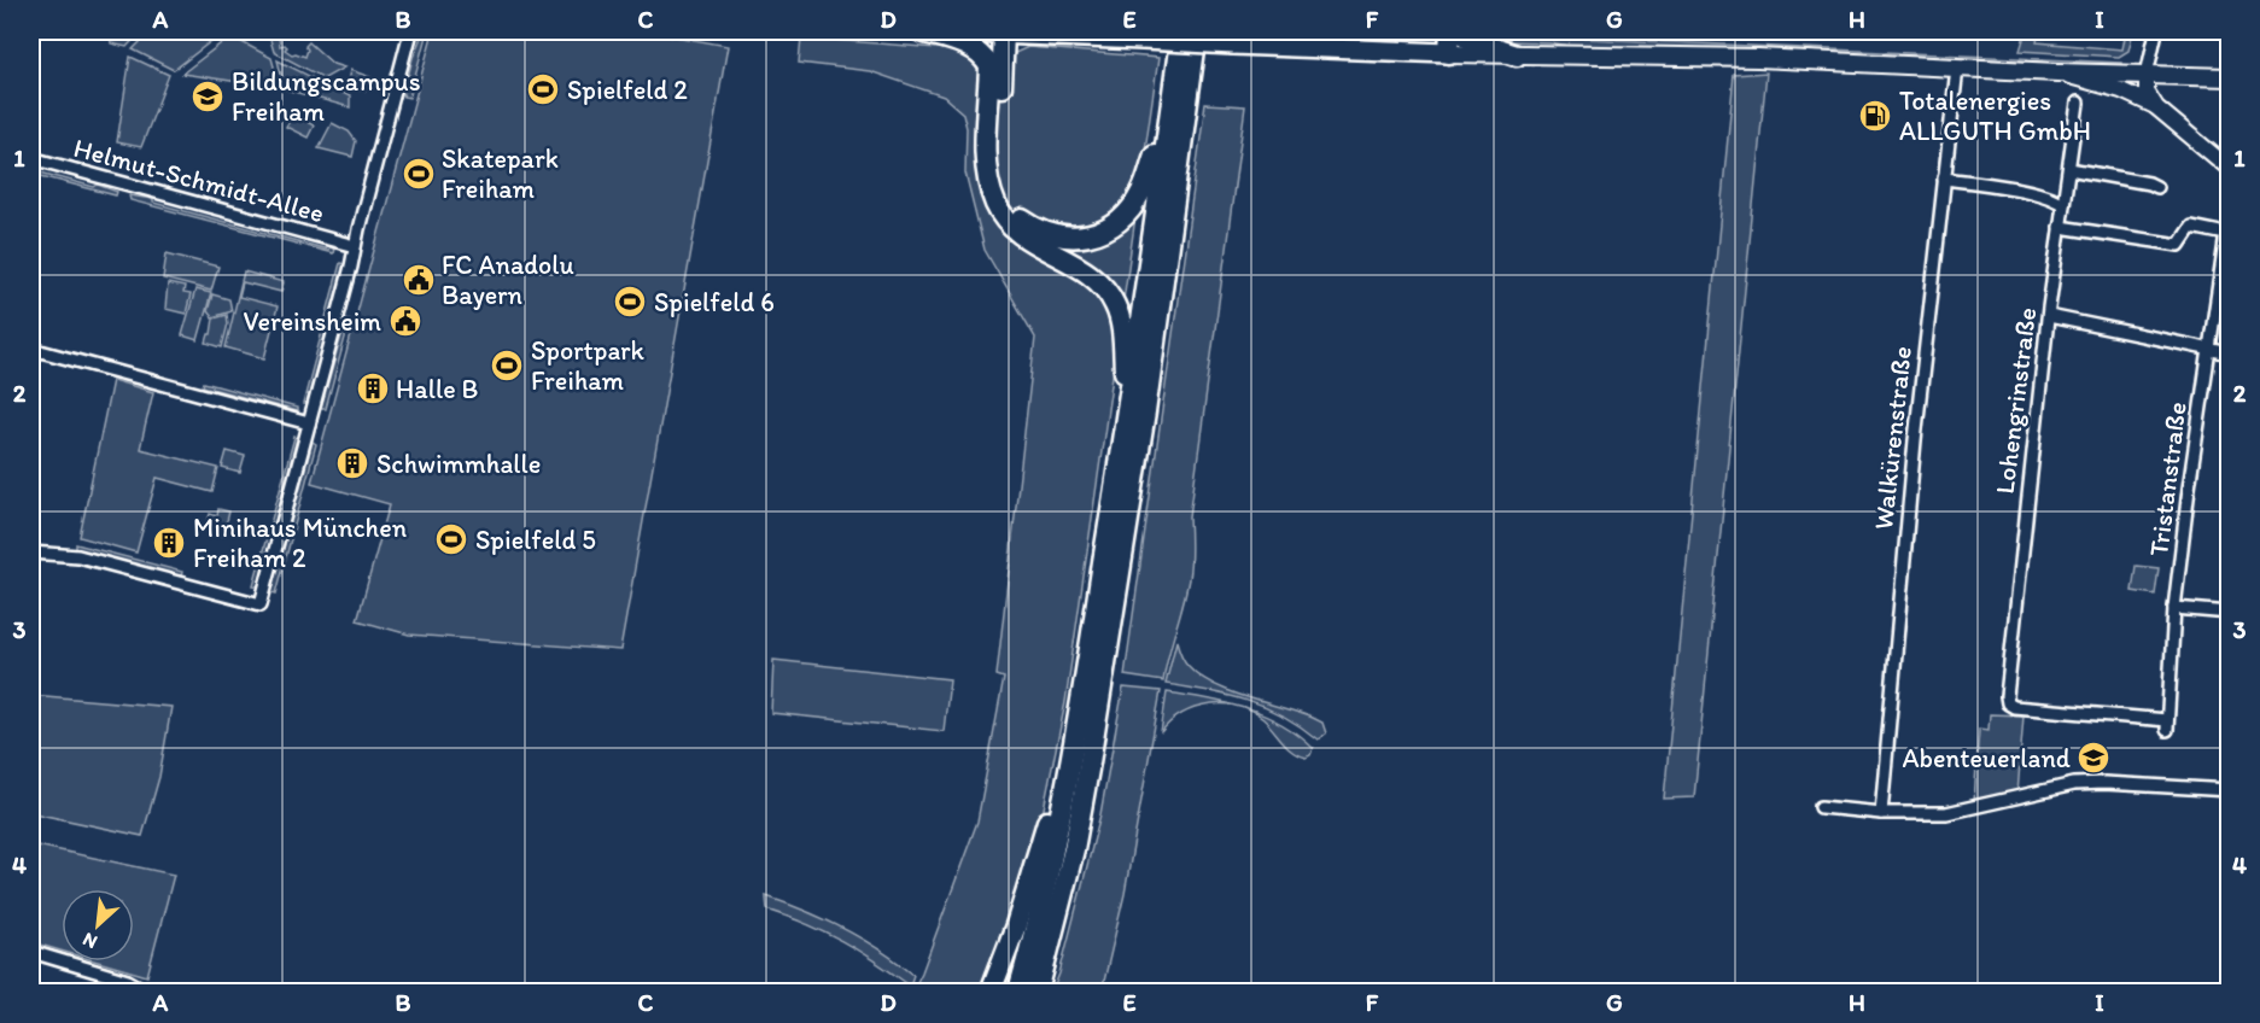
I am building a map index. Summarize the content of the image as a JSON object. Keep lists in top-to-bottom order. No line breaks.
{"streets":{"street":["Helmut-Schmidt-Allee","Lohengrinstraße","Walkürenstraße","Tristanstraße"]},"crossings":[["Lohengrinstraße","Tristanstraße"]],"places":{"sports":["Spielfeld 2","Skatepark Freiham","Spielfeld 6","Sportpark Freiham","Spielfeld 5"],"school or university":["Bildungscampus Freiham","Abenteuerland"],"fuel station":["Totalenergies ALLGUTH GmbH"],"public building":["FC Anadolu Bayern","Vereinsheim"],"building":["Halle B","Schwimmhalle","Minihaus München Freiham 2"]},"north":"bottom left","grid":{"columns":["A","B","C","D","E","F","G","H","I"],"rows":["1","2","3","4"]}}
